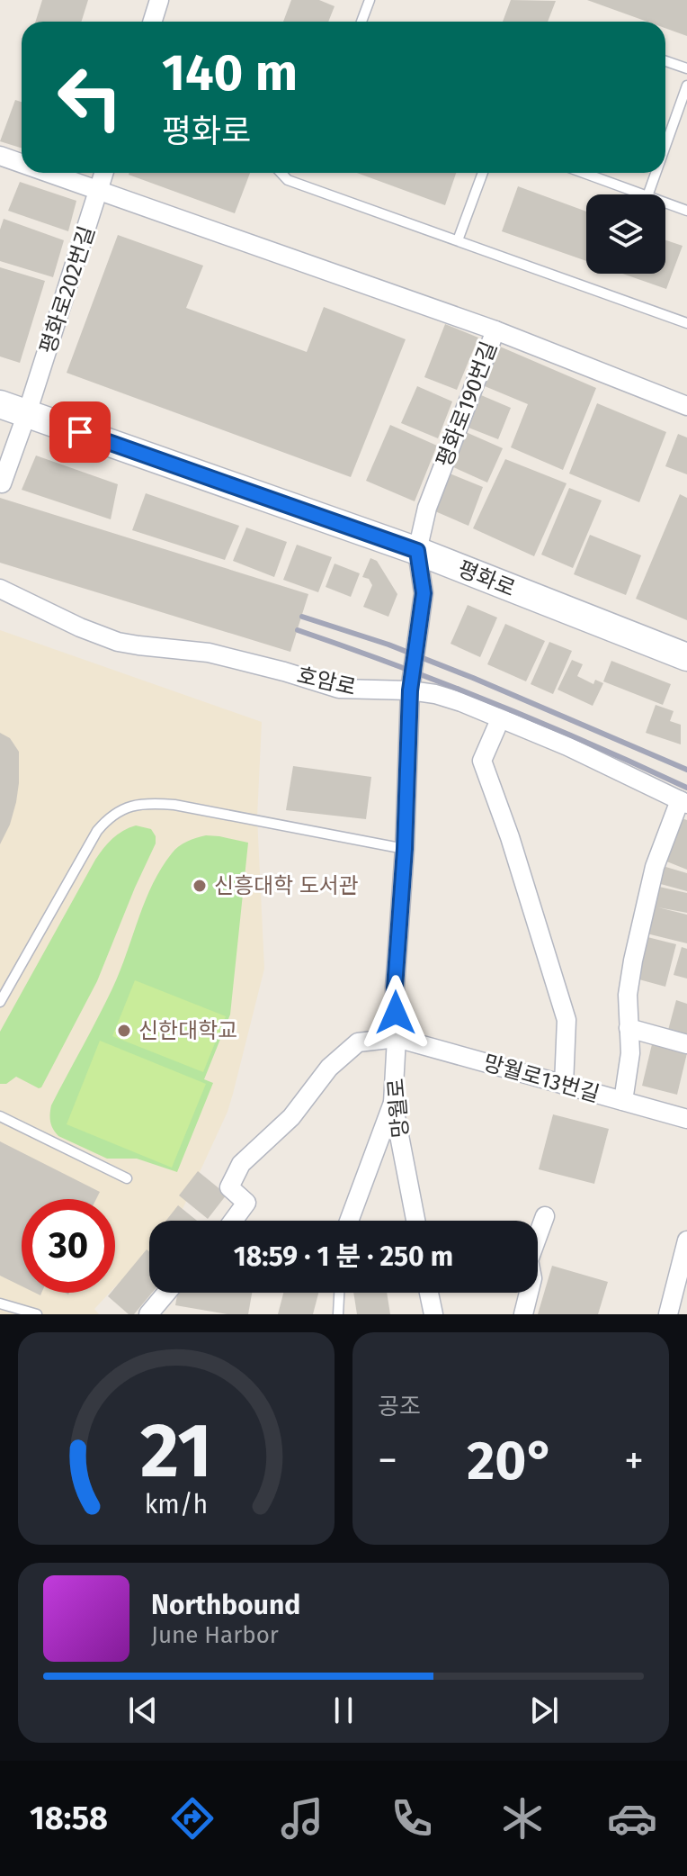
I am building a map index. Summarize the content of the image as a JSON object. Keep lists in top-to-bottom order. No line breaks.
{"streets":{"main road":["평화로"],"street":["평화로202번길","평화로190번길","호암로","망월로13번길","망월로"]},"crossings":[["평화로202번길","평화로"],["평화로190번길","평화로"],["평화로190번길","망월로"],["평화로","망월로"],["호암로","망월로"],["망월로13번길","망월로"]],"places":["신흥대학 도서관","신한대학교"],"page":{"turn":["140 m","평화로"],"limit":"30","trip":"18:59 · 1 분 · 250 m","tile":"공조","heat":["−","20°","+"],"song":["Northbound","June Harbor"],"tabs":"18:58","gauge":["21","km/h"]}}
